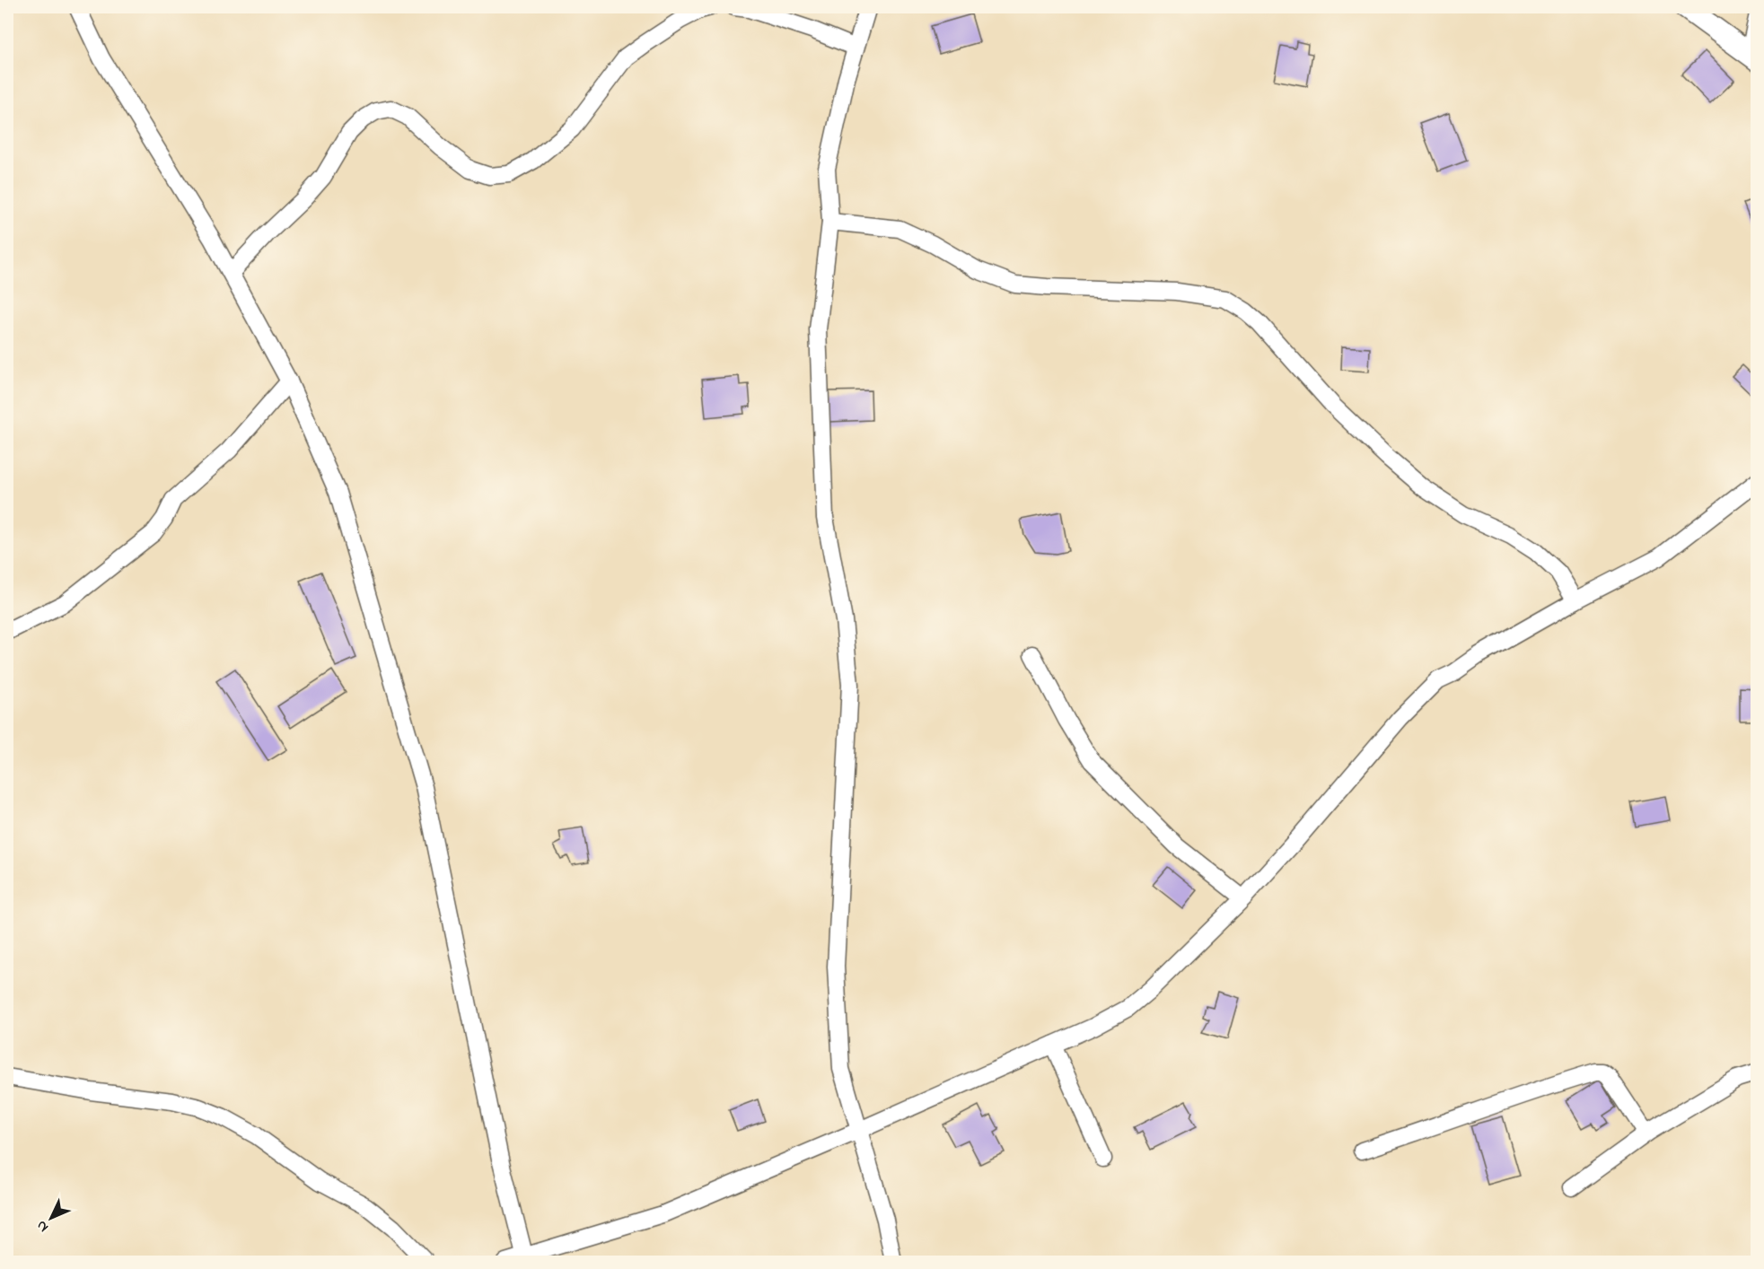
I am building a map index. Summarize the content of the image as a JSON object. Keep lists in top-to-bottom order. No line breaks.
{"north":"bottom left"}
